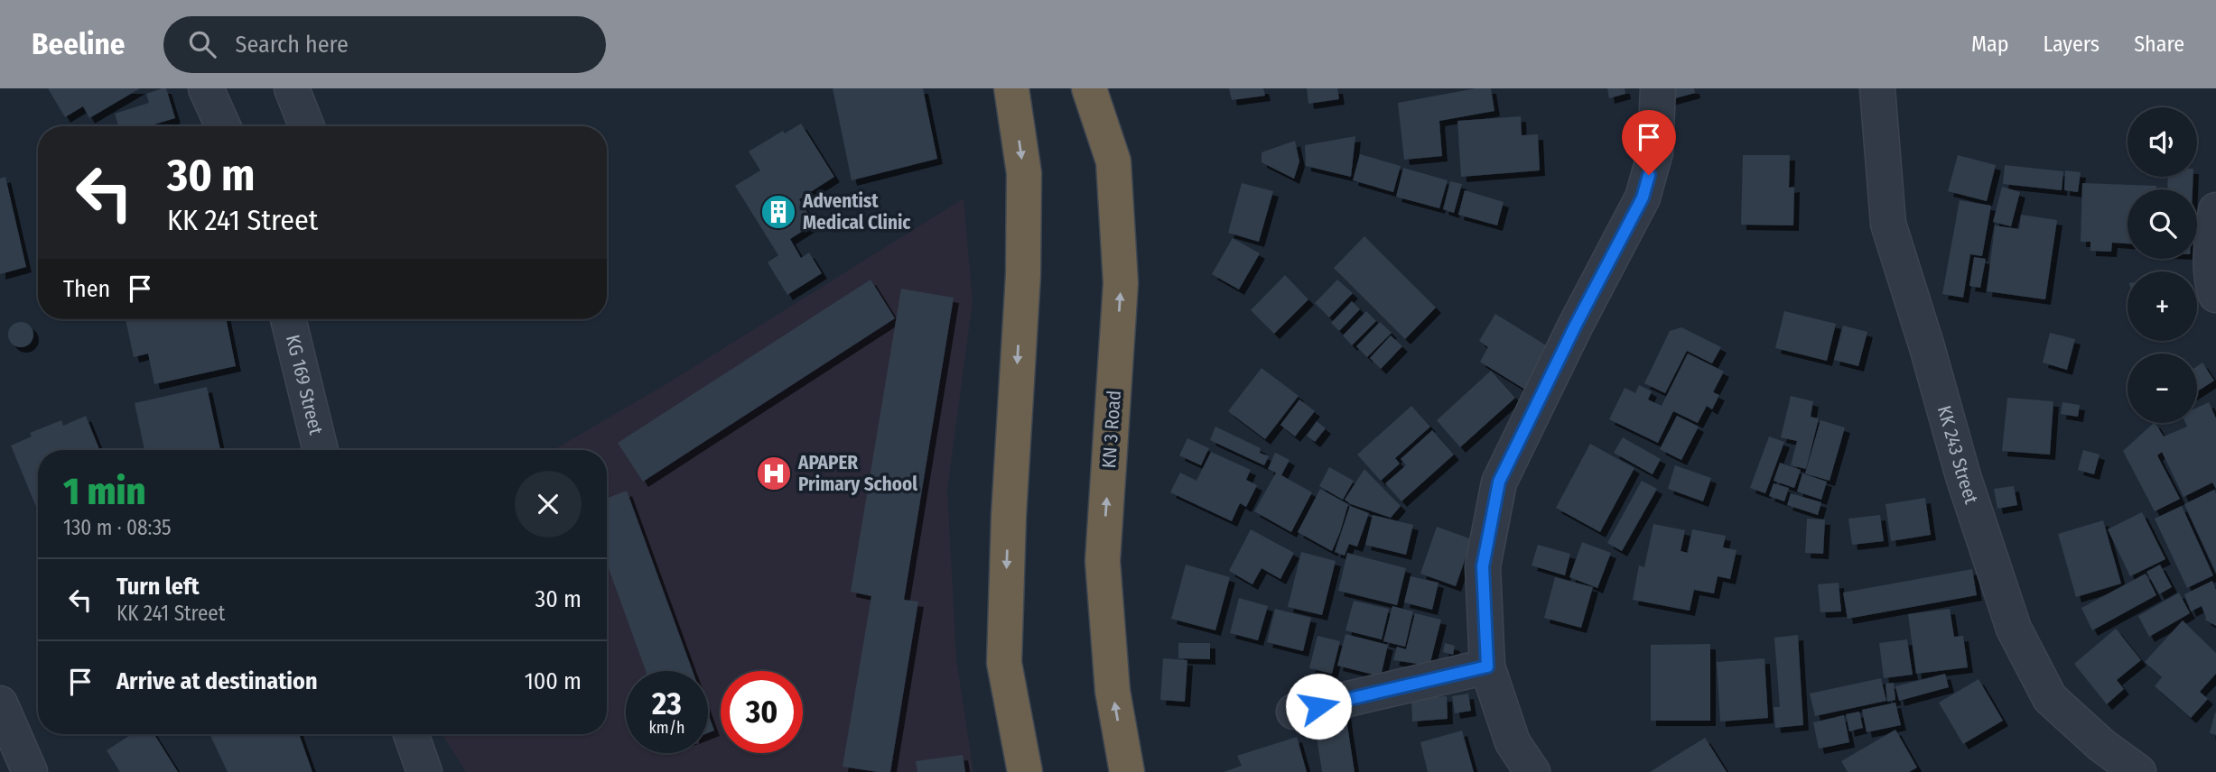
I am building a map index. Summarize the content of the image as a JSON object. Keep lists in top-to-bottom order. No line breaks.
{"streets":{"highway":["KN 3 Road"],"street":["KG 169 Street","KK 243 Street"]},"places":{"building":["Adventist Medical Clinic"],"hospital":["APAPER Primary School"]},"page":{"header":"Beeline","search":"Search here","nav":["Map","Layers","Share"],"map_buttons":["+","−"],"turn":["30 m","KK 241 Street"],"then":"Then","heading":["1 min","130 m · 08:35"],"list":[{"name":"Turn left","note":"KK 241 Street","value":"30 m"},{"name":"Arrive at destination","value":"100 m"}],"speed":"23 km/h","limit":"30"}}
